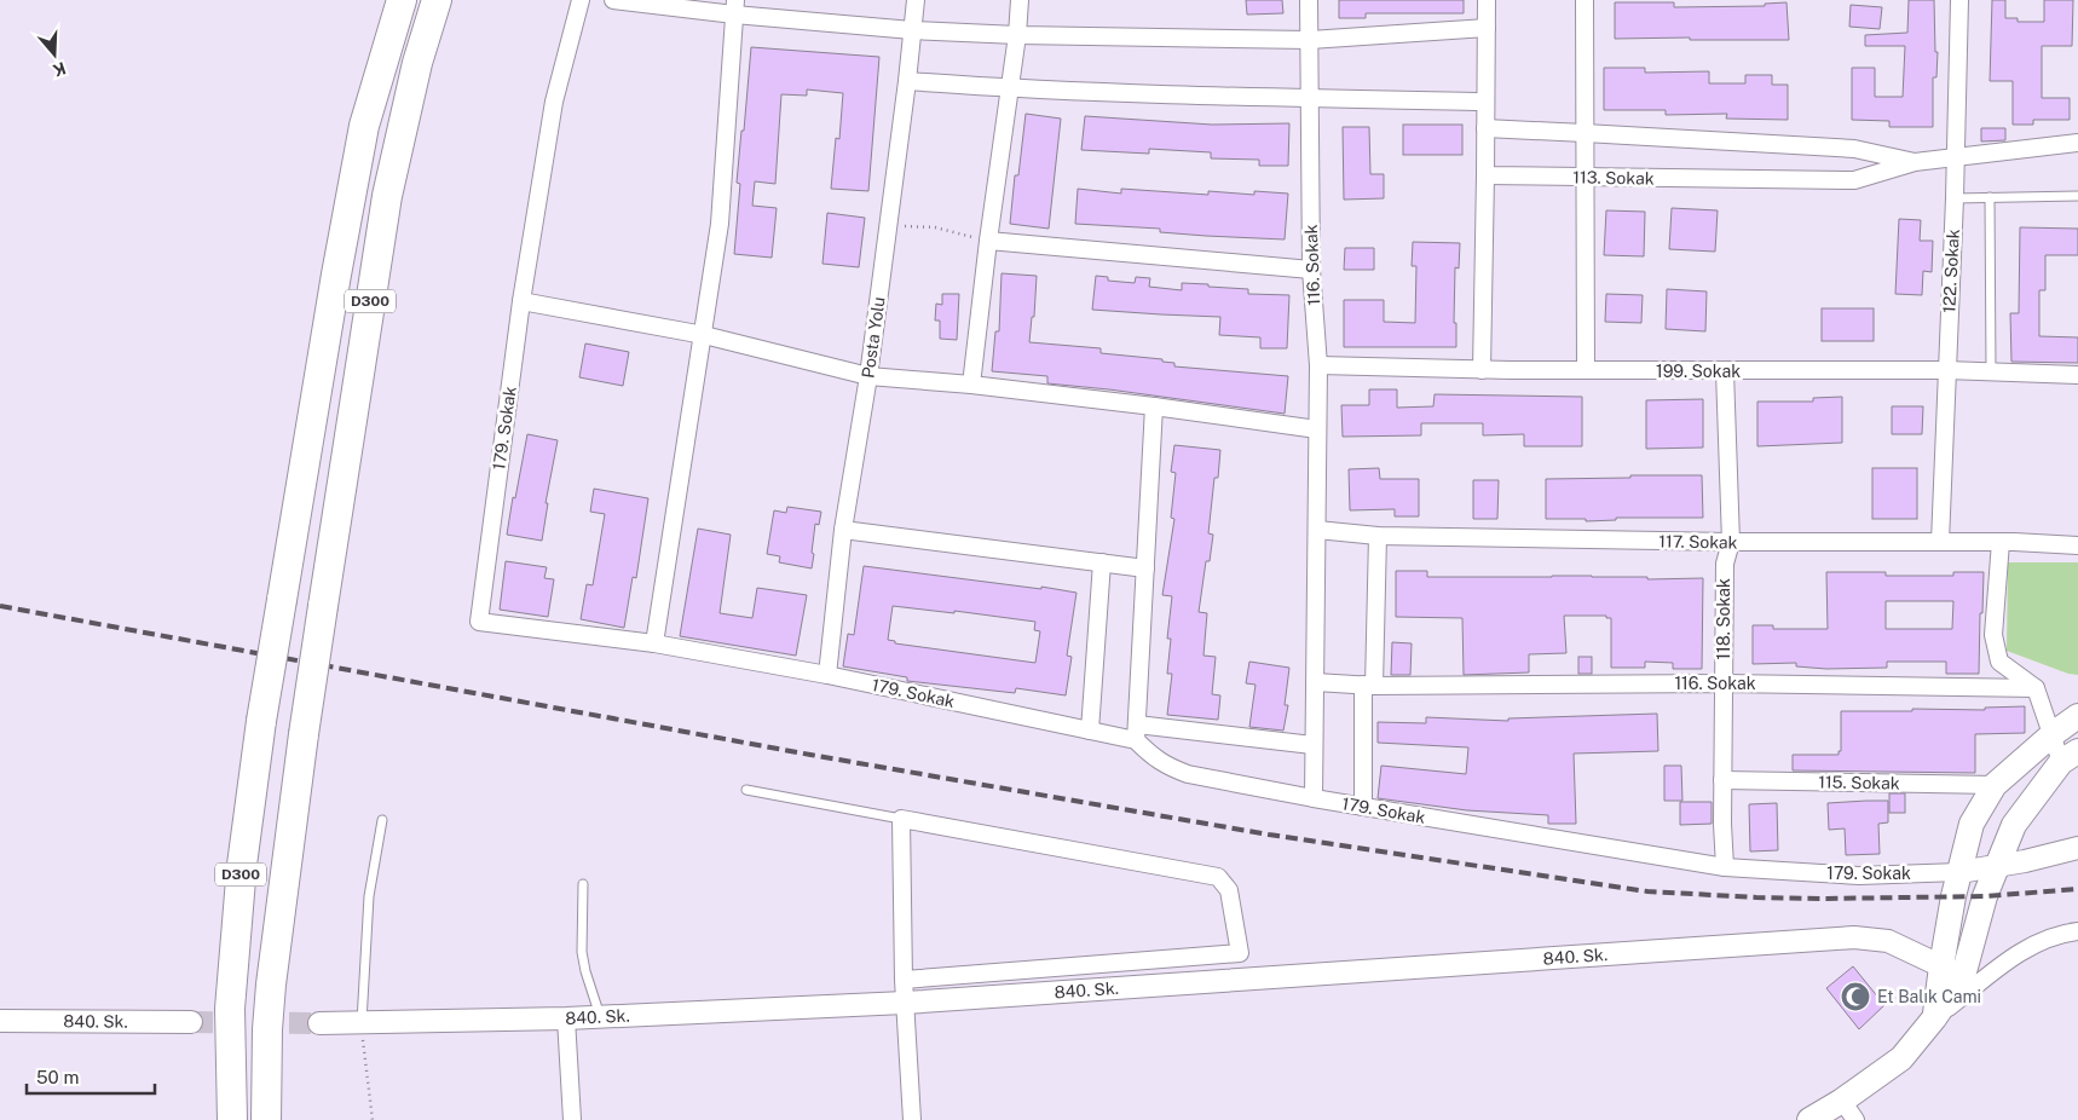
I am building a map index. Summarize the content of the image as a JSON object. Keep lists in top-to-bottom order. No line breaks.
{"streets":{"highway":["D300"],"street":["113. Sokak","116. Sokak","122. Sokak","Posta Yolu","199. Sokak","179. Sokak","117. Sokak","118. Sokak","115. Sokak","840. Sk."]},"crossings":[["116. Sokak","199. Sokak"],["116. Sokak","179. Sokak"],["116. Sokak","117. Sokak"],["116. Sokak","118. Sokak"],["122. Sokak","199. Sokak"],["122. Sokak","117. Sokak"],["Posta Yolu","179. Sokak"],["199. Sokak","118. Sokak"],["179. Sokak","118. Sokak"],["117. Sokak","118. Sokak"],["118. Sokak","115. Sokak"]],"places":{"mosque":["Et Balık Cami"]},"scale_bar":"50 m","north":"bottom"}
